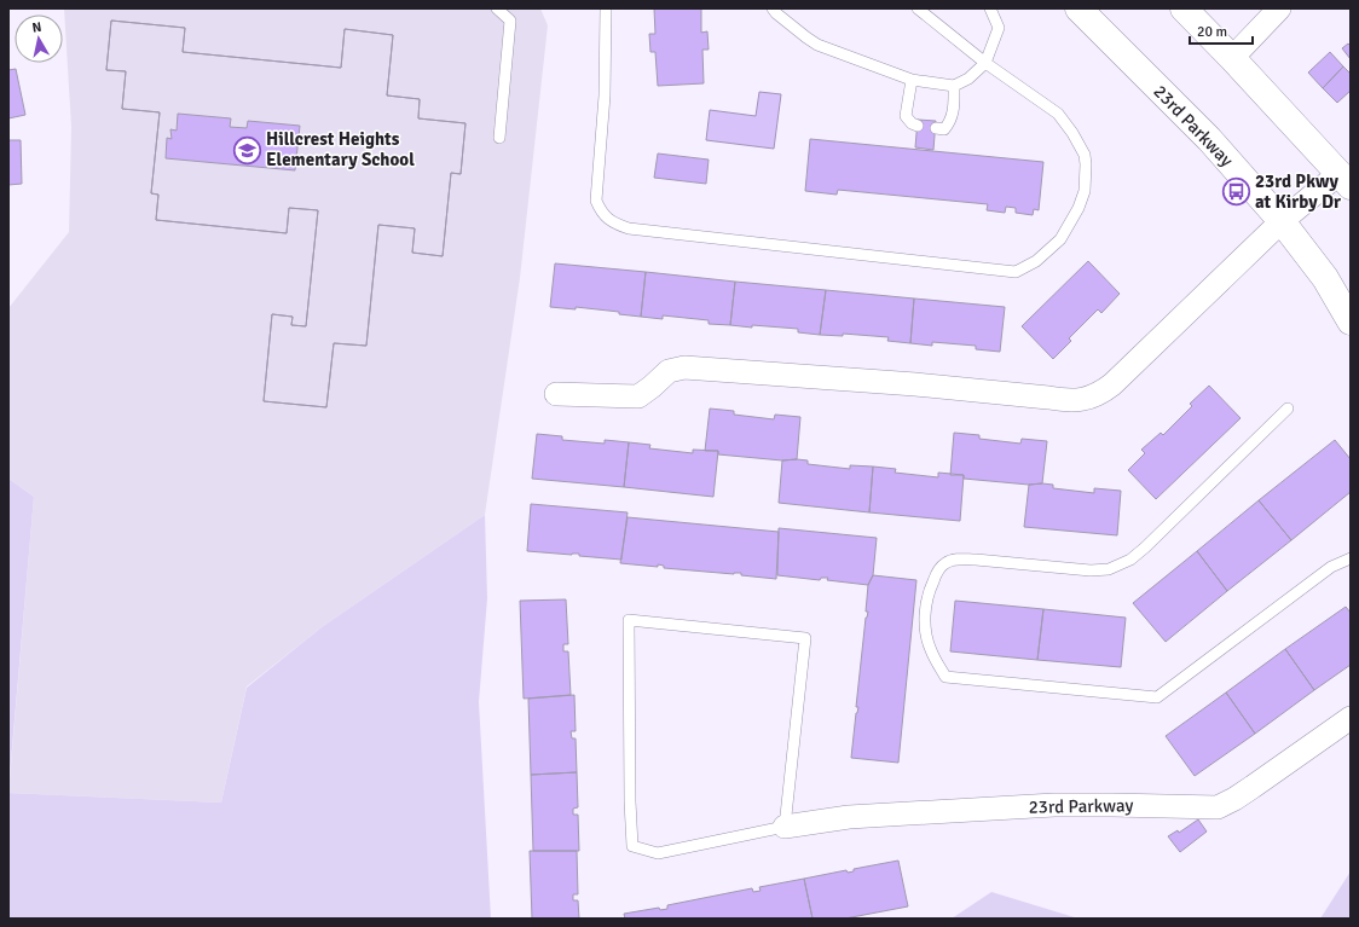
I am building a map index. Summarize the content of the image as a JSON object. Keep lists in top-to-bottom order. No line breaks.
{"streets":{"street":["23rd Parkway"]},"places":{"school or university":["Hillcrest Heights Elementary School"],"bus stop":["23rd Pkwy at Kirby Dr"]},"scale_bar":"20 m","north":"top"}
